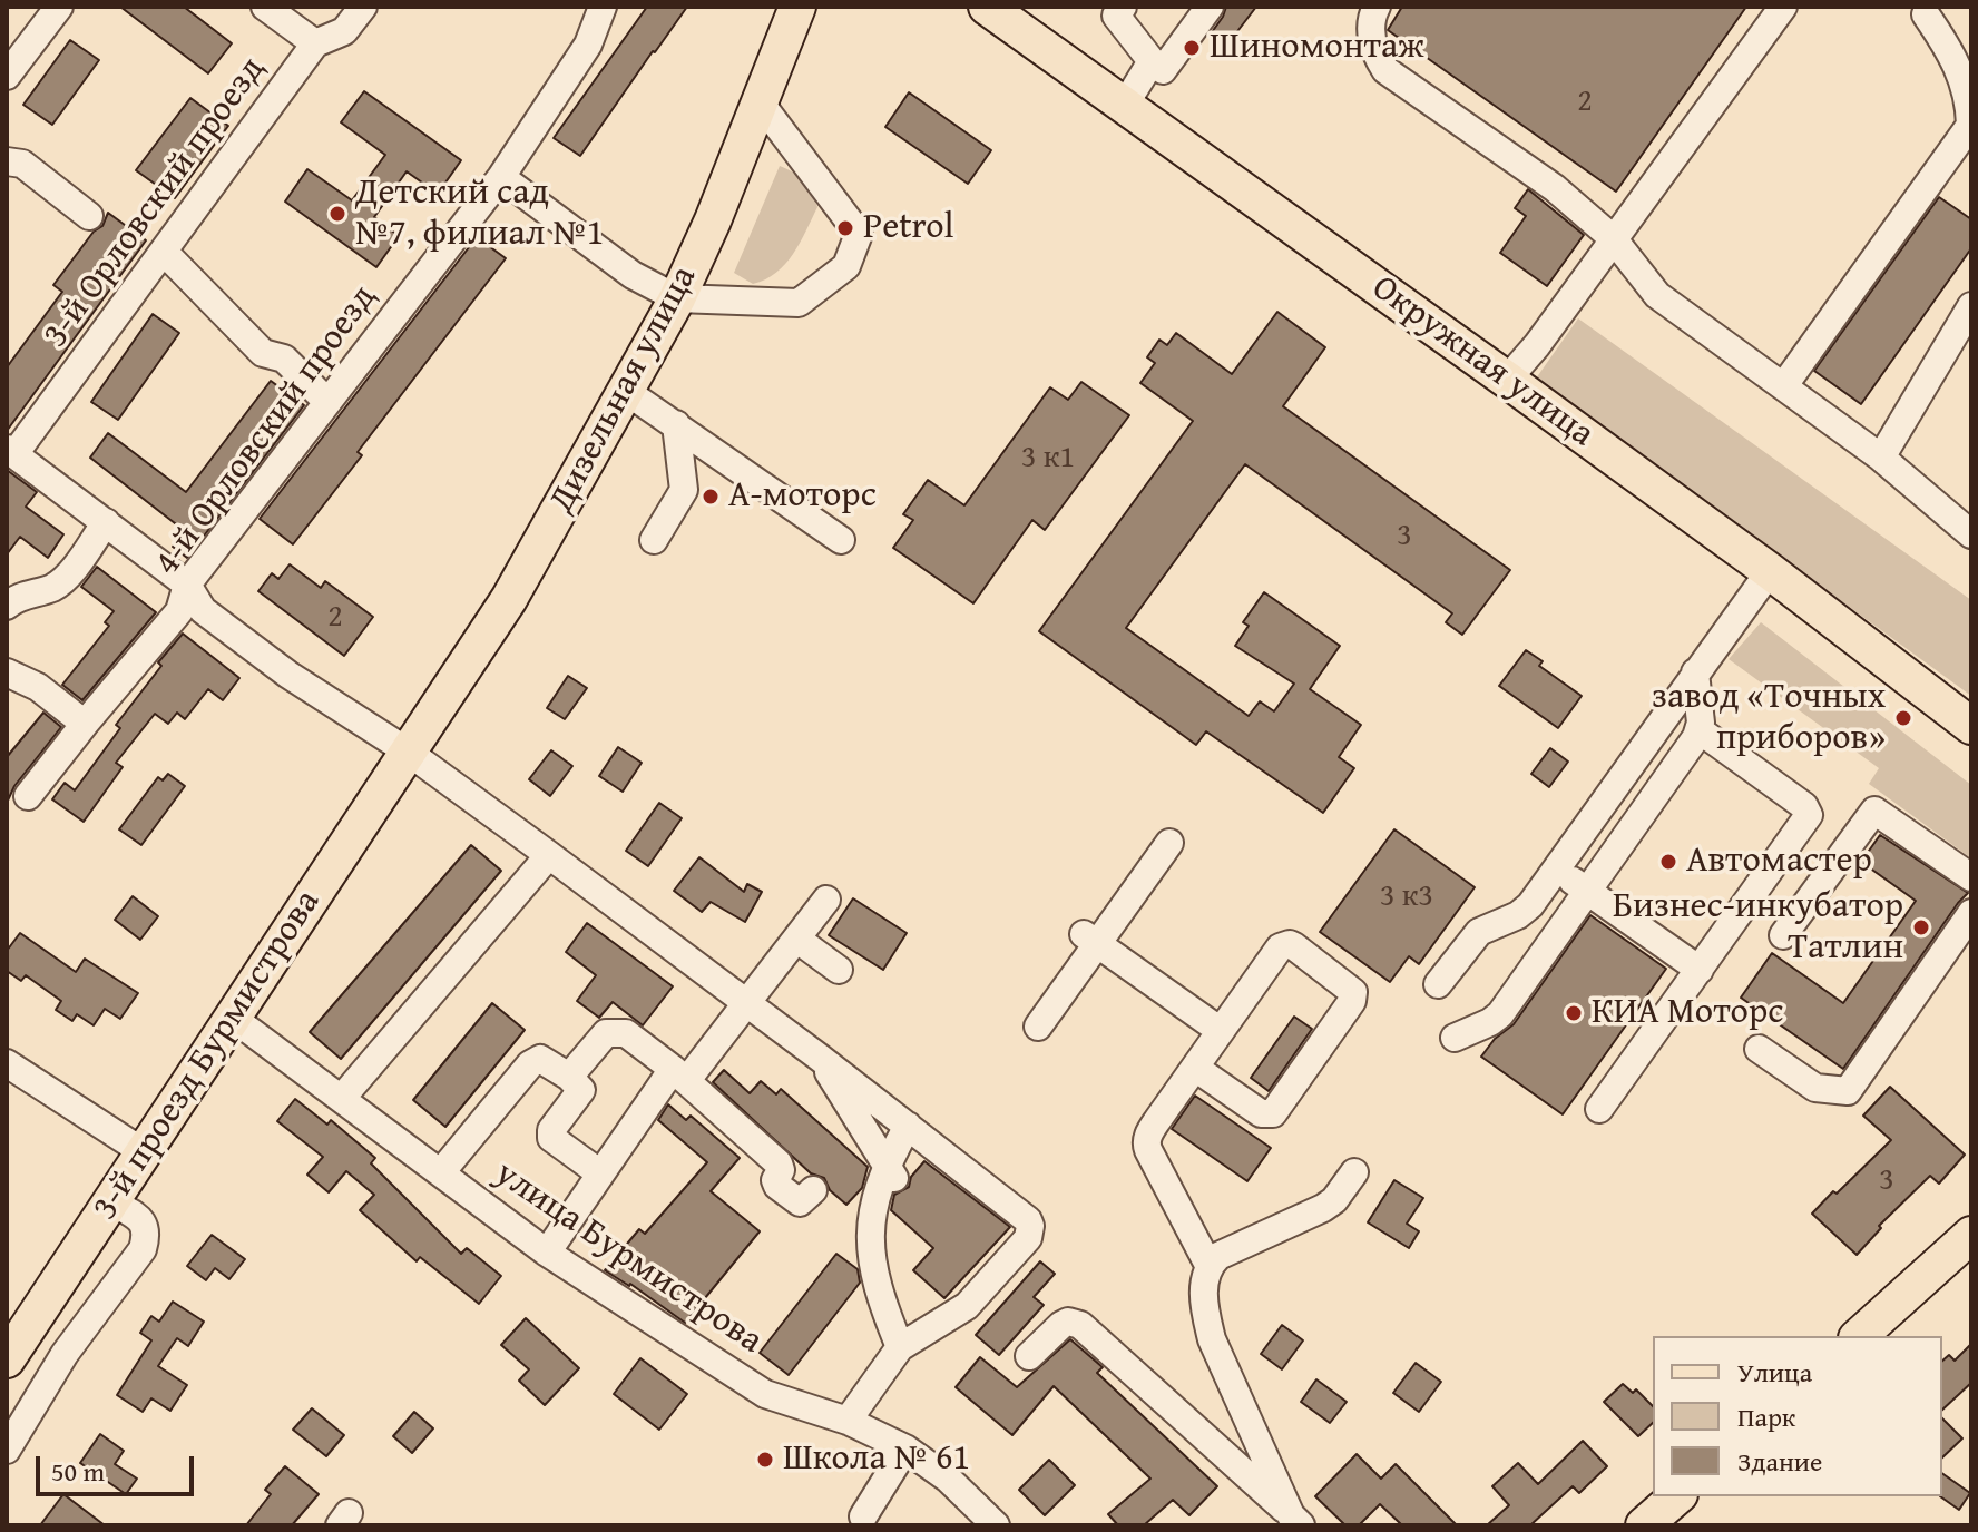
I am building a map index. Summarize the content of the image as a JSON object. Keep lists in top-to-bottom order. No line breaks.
{"streets":{"main road":["Окружная улица","Дизельная улица","3-й проезд Бурмистрова"],"street":["3-й Орловский проезд","4-й Орловский проезд","улица Бурмистрова"]},"crossings":[["Дизельная улица","3-й проезд Бурмистрова"],["3-й проезд Бурмистрова","улица Бурмистрова"]],"places":["Шиномонтаж","Детский сад №7, филиал №1","Petrol","А-моторс","завод «Точных приборов»","Автомастер","Бизнес-инкубатор Татлин","КИА Моторс","Школа № 61"],"house_numbers":["2","3 к1","3","2","3 к3","3"],"legend":["Улица","Парк","Здание"],"scale_bar":"50 m"}
